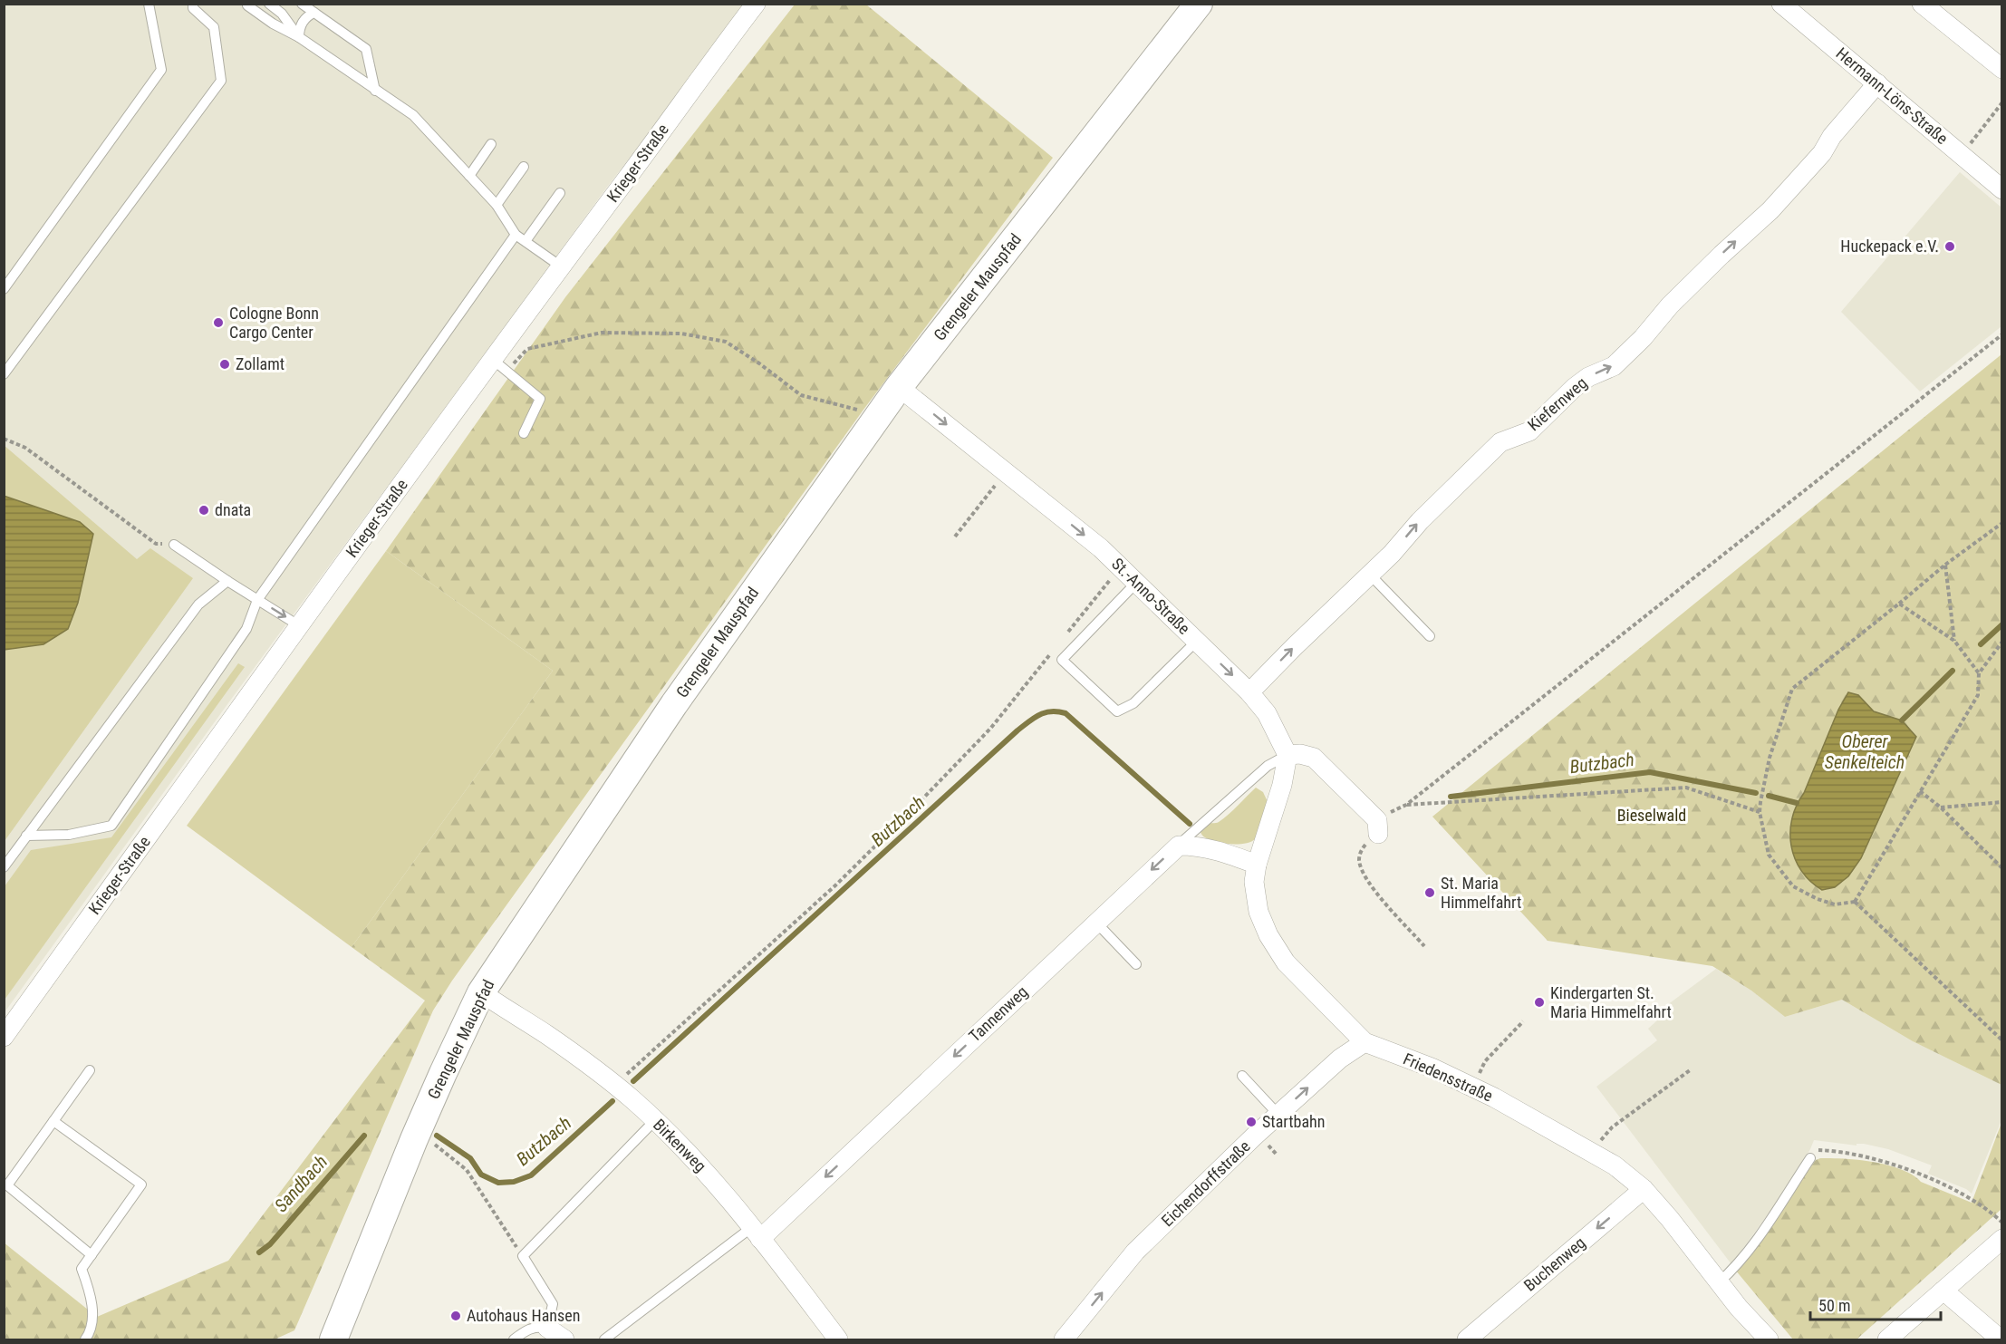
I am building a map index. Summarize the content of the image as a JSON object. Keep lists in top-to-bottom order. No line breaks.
{"streets":{"main road":["Grengeler Mauspfad"],"street":["Hermann-Löns-Straße","Krieger-Straße","Kiefernweg","St.-Anno-Straße","Tannenweg","Friedensstraße","Birkenweg","Eichendorffstraße","Buchenweg"]},"crossings":[["Hermann-Löns-Straße","Kiefernweg"],["Grengeler Mauspfad","St.-Anno-Straße"],["Grengeler Mauspfad","Birkenweg"],["Kiefernweg","St.-Anno-Straße"],["St.-Anno-Straße","Friedensstraße"],["Tannenweg","Birkenweg"],["Friedensstraße","Eichendorffstraße"],["Friedensstraße","Buchenweg"]],"one_way":["Kiefernweg","St.-Anno-Straße","Tannenweg","Eichendorffstraße","Buchenweg"],"water":["Oberer Senkelteich","Butzbach","Sandbach"],"parks":["Bieselwald"],"places":["Huckepack e.V.","Cologne Bonn Cargo Center","Zollamt","dnata","St. Maria Himmelfahrt","Kindergarten St. Maria Himmelfahrt","Startbahn","Autohaus Hansen"],"scale_bar":"50 m"}
